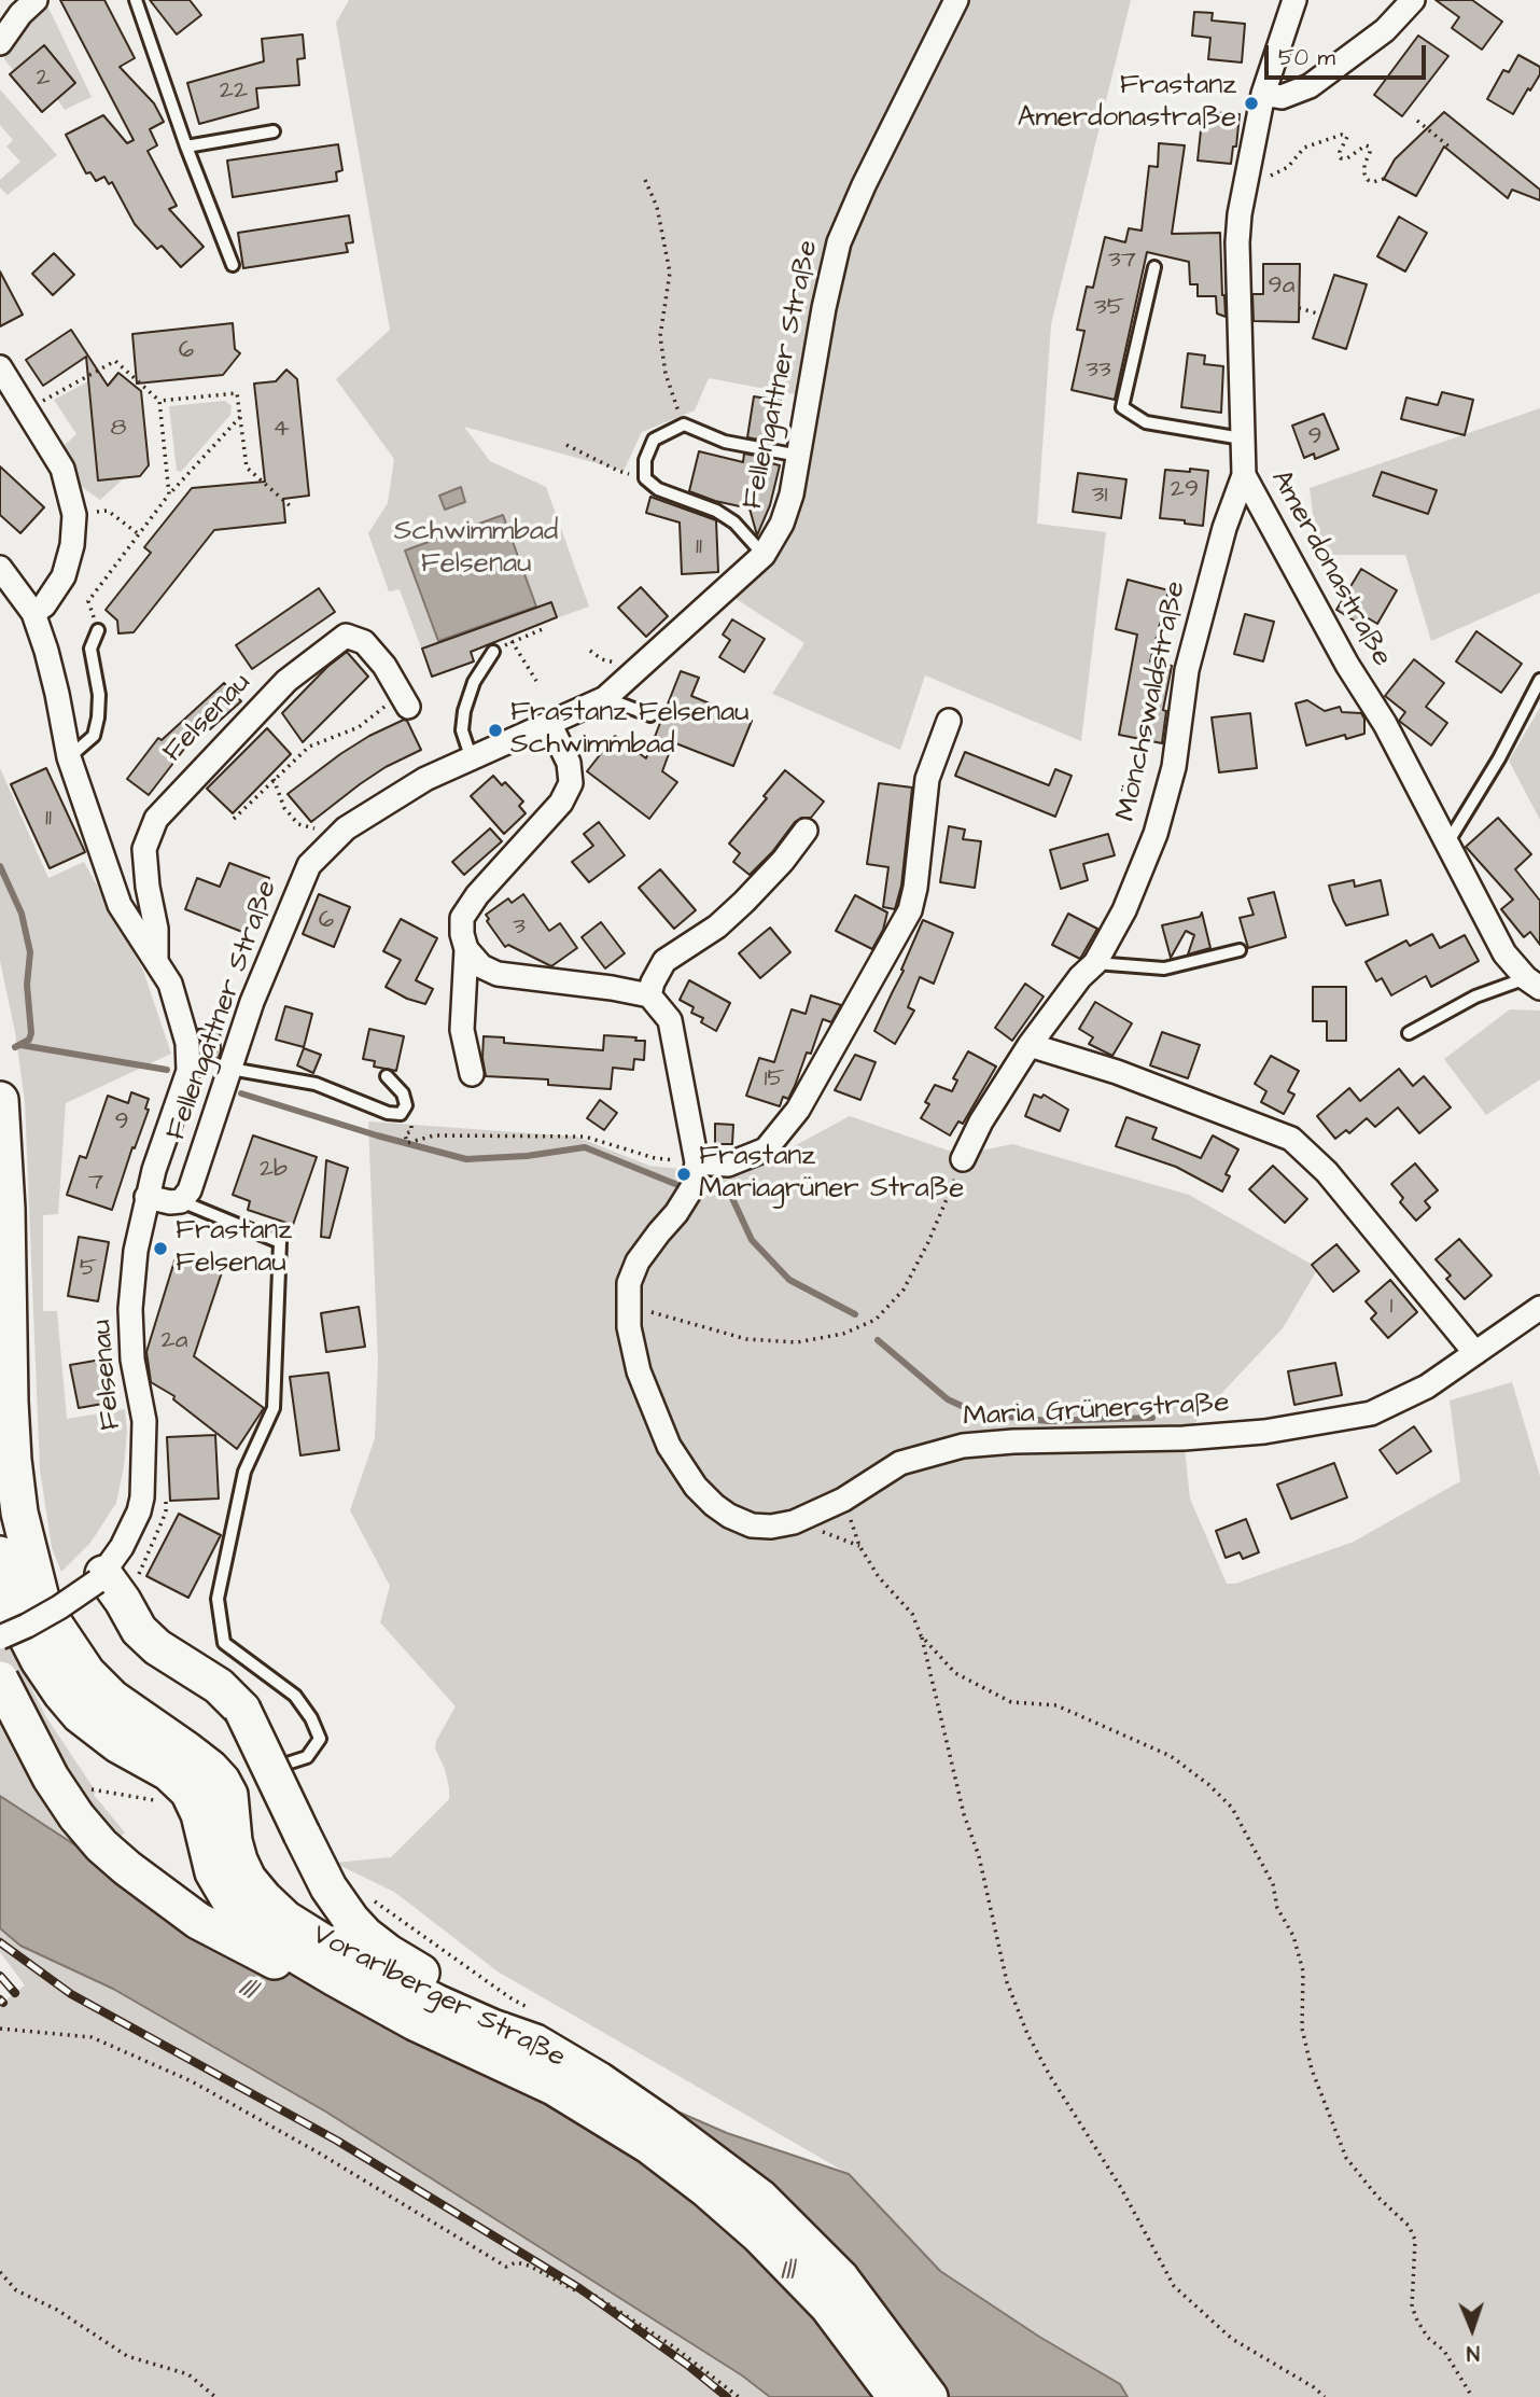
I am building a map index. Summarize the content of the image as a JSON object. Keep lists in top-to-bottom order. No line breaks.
{"streets":{"main road":["Vorarlberger Straße"],"street":["Fellengattner Straße","Amerdonastraße","Mönchswaldstraße","Felsenau","Maria Grünerstraße"]},"crossings":[["Amerdonastraße","Mönchswaldstraße"]],"water":["Ill"],"parks":["Schwimmbad Felsenau"],"places":["Frastanz Amerdonastraße","Frastanz Felsenau Schwimmbad","Frastanz Mariagrüner Straße","Frastanz Felsenau"],"house_numbers":["2","22","37","9a","35","6","33","8","4","9","29","31","11","11","6","3","15","9","2b","7","5","1","2a"],"scale_bar":"50 m","north":"bottom"}
